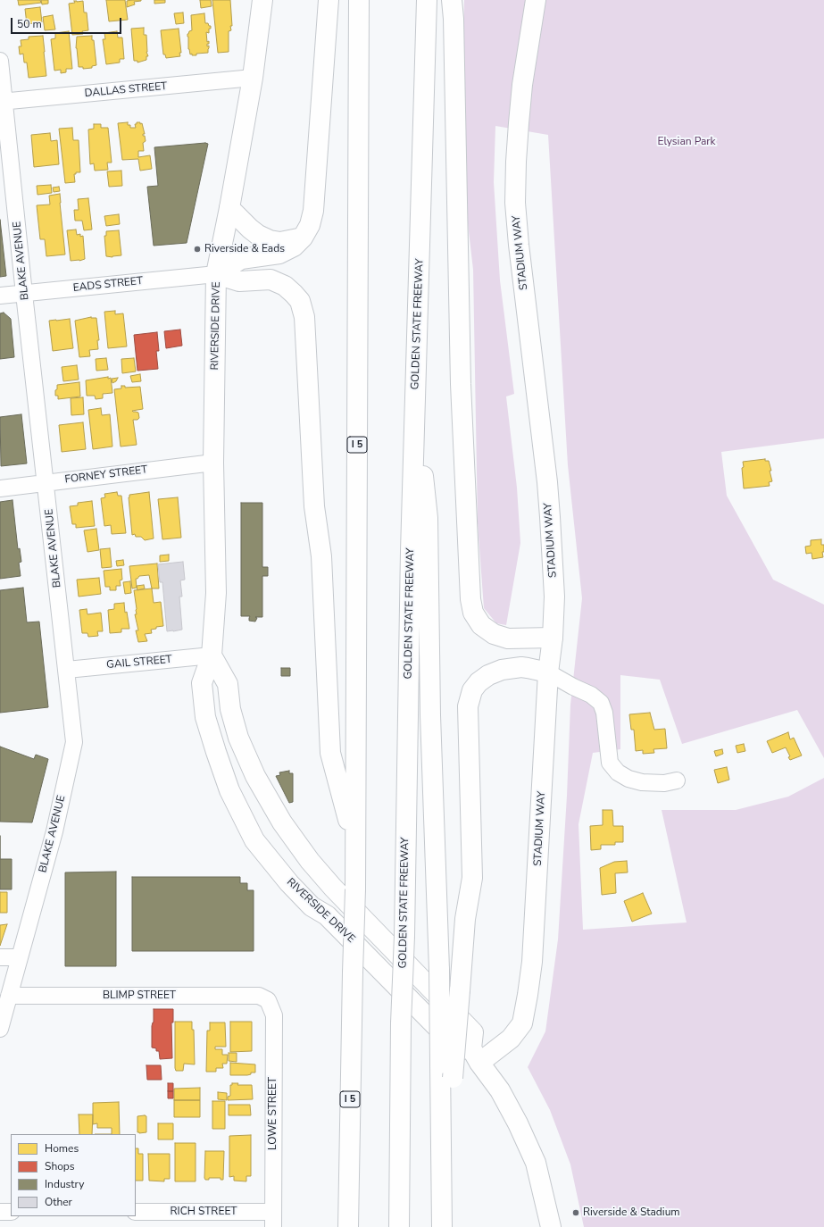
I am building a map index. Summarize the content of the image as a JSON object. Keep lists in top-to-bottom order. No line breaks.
{"streets":{"main road":["STADIUM WAY","GOLDEN STATE FREEWAY","RIVERSIDE DRIVE","I 5"],"street":["DALLAS STREET","BLAKE AVENUE","EADS STREET","FORNEY STREET","GAIL STREET","BLIMP STREET","LOWE STREET","RICH STREET"]},"crossings":[["DALLAS STREET","BLAKE AVENUE"],["DALLAS STREET","RIVERSIDE DRIVE"],["STADIUM WAY","RIVERSIDE DRIVE"],["BLAKE AVENUE","EADS STREET"],["BLAKE AVENUE","FORNEY STREET"],["BLAKE AVENUE","GAIL STREET"],["BLAKE AVENUE","BLIMP STREET"],["EADS STREET","RIVERSIDE DRIVE"],["RIVERSIDE DRIVE","FORNEY STREET"],["RIVERSIDE DRIVE","GAIL STREET"],["BLIMP STREET","LOWE STREET"],["LOWE STREET","RICH STREET"]],"parks":["Elysian Park"],"places":["Riverside & Eads","Riverside & Stadium"],"legend":["Homes","Shops","Industry","Other"],"scale_bar":"50 m"}
